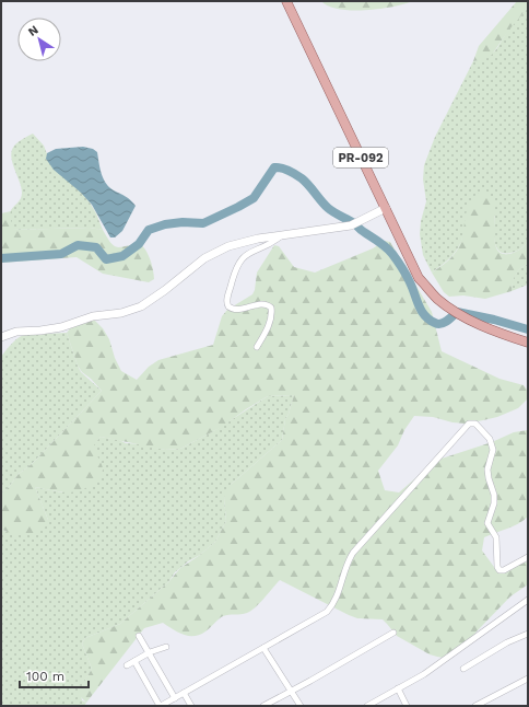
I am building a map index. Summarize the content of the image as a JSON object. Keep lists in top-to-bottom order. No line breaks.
{"streets":{"main road":["PR-092"]},"scale_bar":"100 m","north":"top left"}
